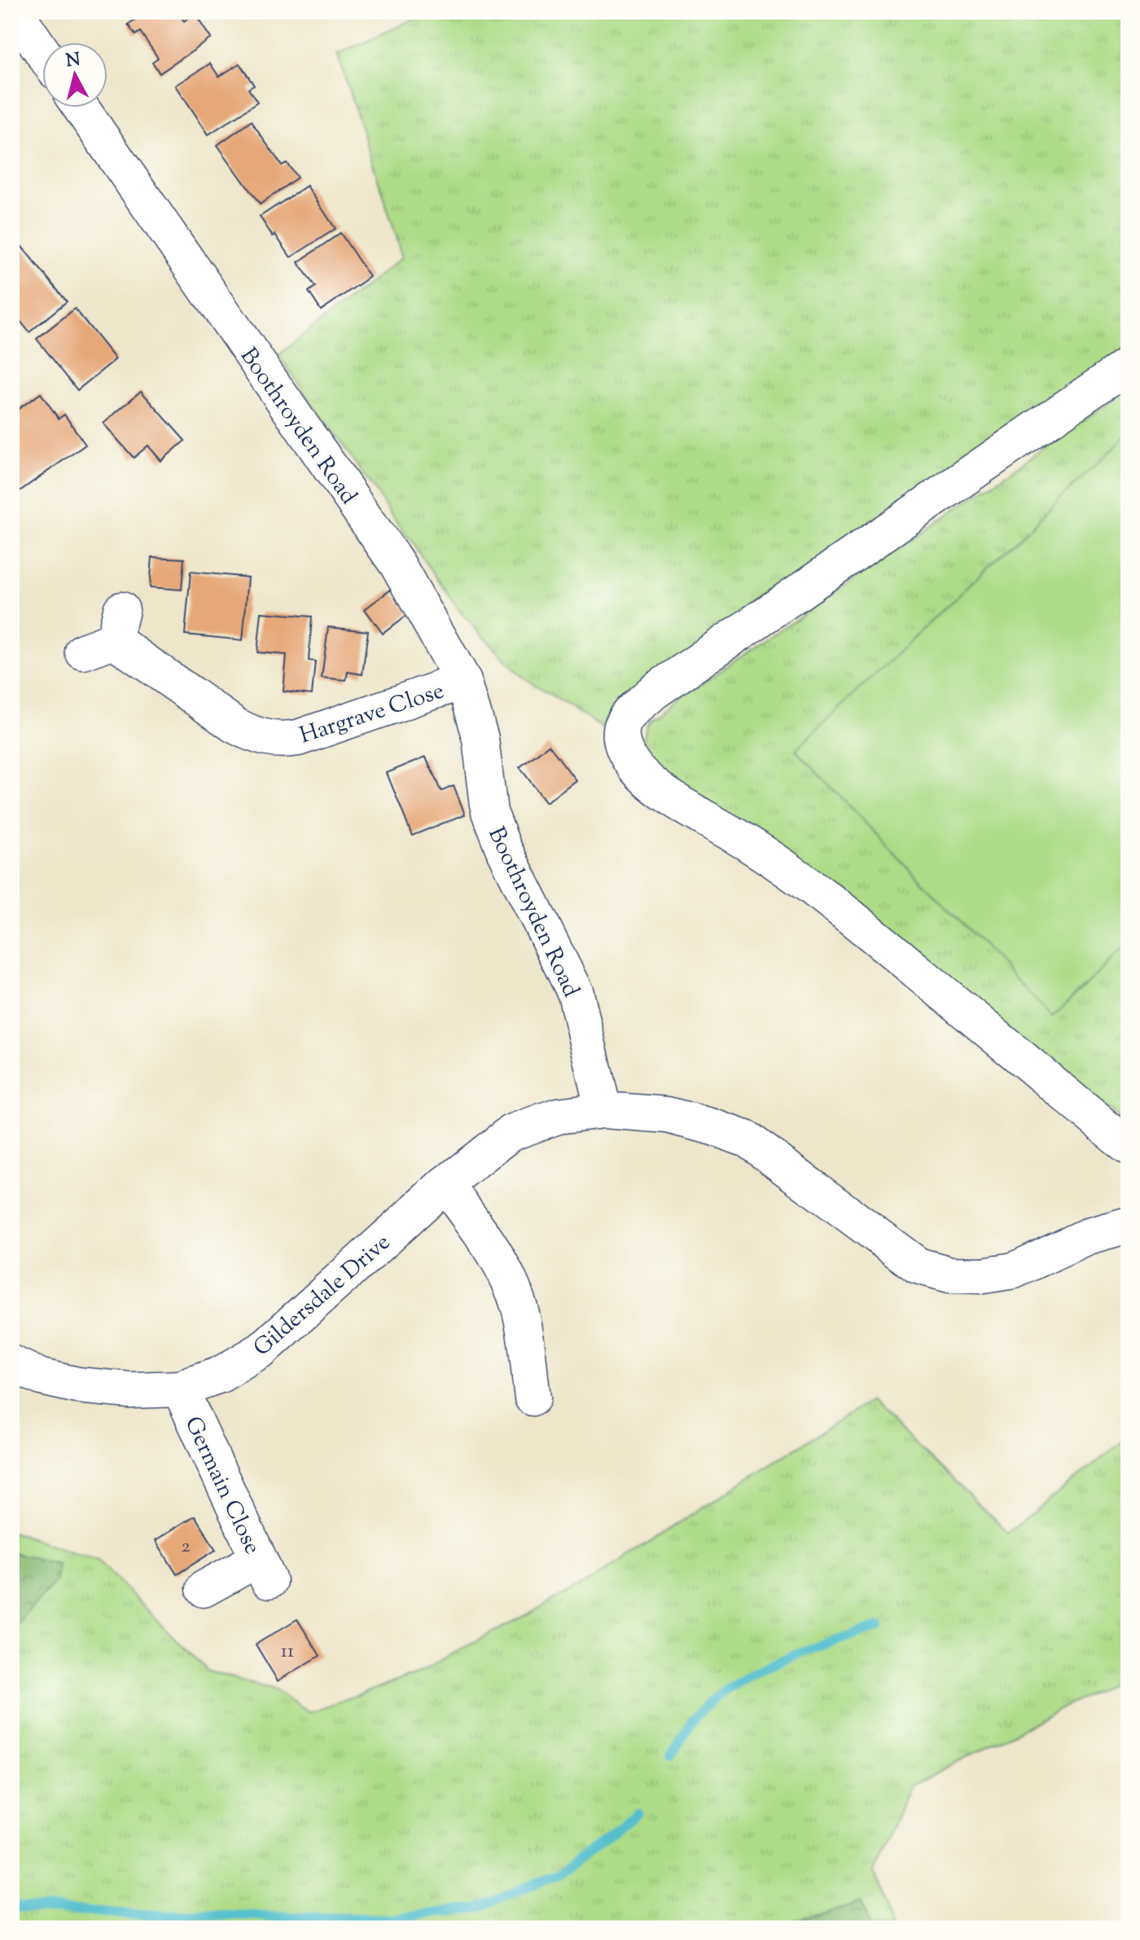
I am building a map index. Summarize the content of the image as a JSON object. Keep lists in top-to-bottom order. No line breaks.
{"streets":{"street":["Boothroyden Road","Hargrave Close","Gildersdale Drive","Germain Close"]},"crossings":[["Boothroyden Road","Hargrave Close"],["Boothroyden Road","Gildersdale Drive"],["Gildersdale Drive","Germain Close"]],"house_numbers":["2","11"],"north":"top"}
